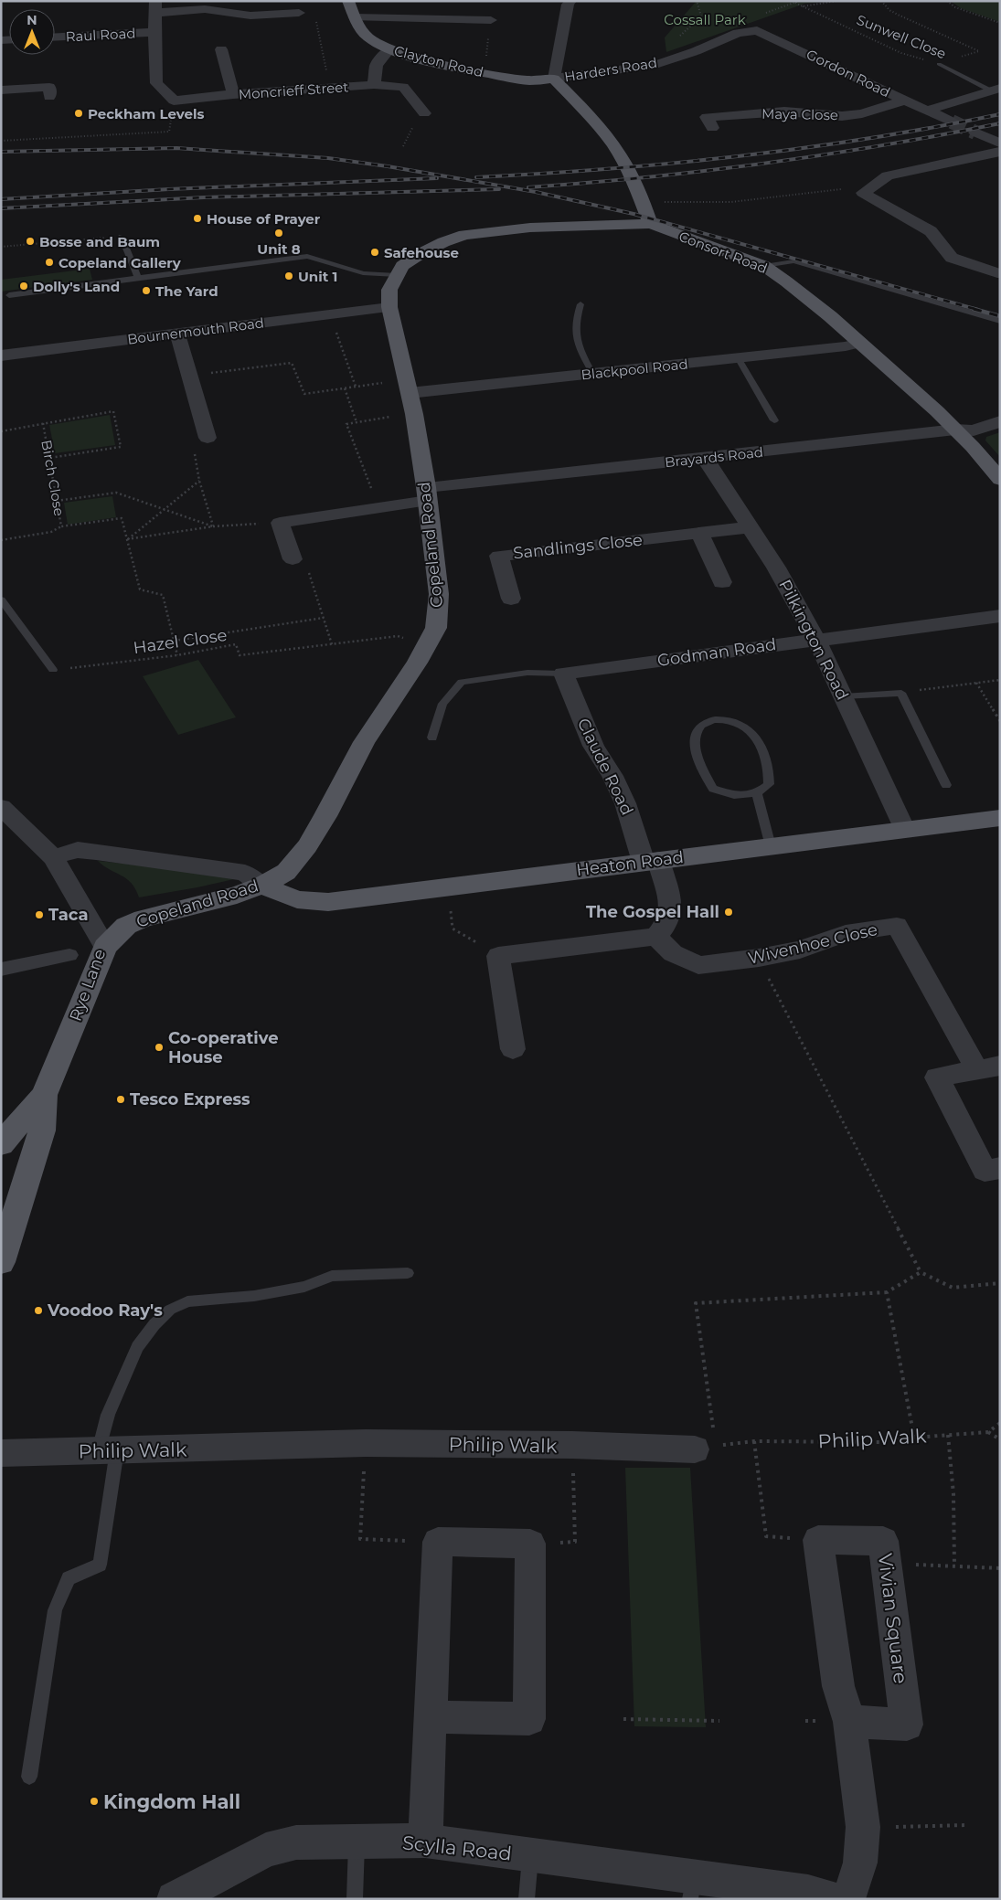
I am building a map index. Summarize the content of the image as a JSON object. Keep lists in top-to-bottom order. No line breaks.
{"streets":{"main road":["Clayton Road","Consort Road","Copeland Road","Heaton Road","Rye Lane"],"street":["Raul Road","Harders Road","Gordon Road","Moncrieff Street","Maya Close","Bournemouth Road","Blackpool Road","Brayards Road","Sandlings Close","Pilkington Road","Godman Road","Claude Road","Wivenhoe Close","Philip Walk","Vivian Square","Scylla Road"],"lane":["Sunwell Close"],"path":["Birch Close","Hazel Close"]},"crossings":[["Clayton Road","Harders Road"],["Harders Road","Gordon Road"],["Gordon Road","Maya Close"],["Consort Road","Blackpool Road"],["Consort Road","Brayards Road"],["Consort Road","Copeland Road"],["Bournemouth Road","Copeland Road"],["Blackpool Road","Copeland Road"],["Brayards Road","Copeland Road"],["Brayards Road","Pilkington Road"],["Copeland Road","Heaton Road"],["Copeland Road","Rye Lane"],["Sandlings Close","Pilkington Road"],["Pilkington Road","Godman Road"],["Pilkington Road","Heaton Road"],["Godman Road","Claude Road"],["Claude Road","Heaton Road"]],"parks":["Cossall Park"],"places":["Peckham Levels","House of Prayer","Unit 8","Bosse and Baum","Safehouse","Copeland Gallery","Unit 1","Dolly's Land","The Yard","The Gospel Hall","Taca","Co-operative House","Tesco Express","Voodoo Ray's","Kingdom Hall"],"north":"top"}
